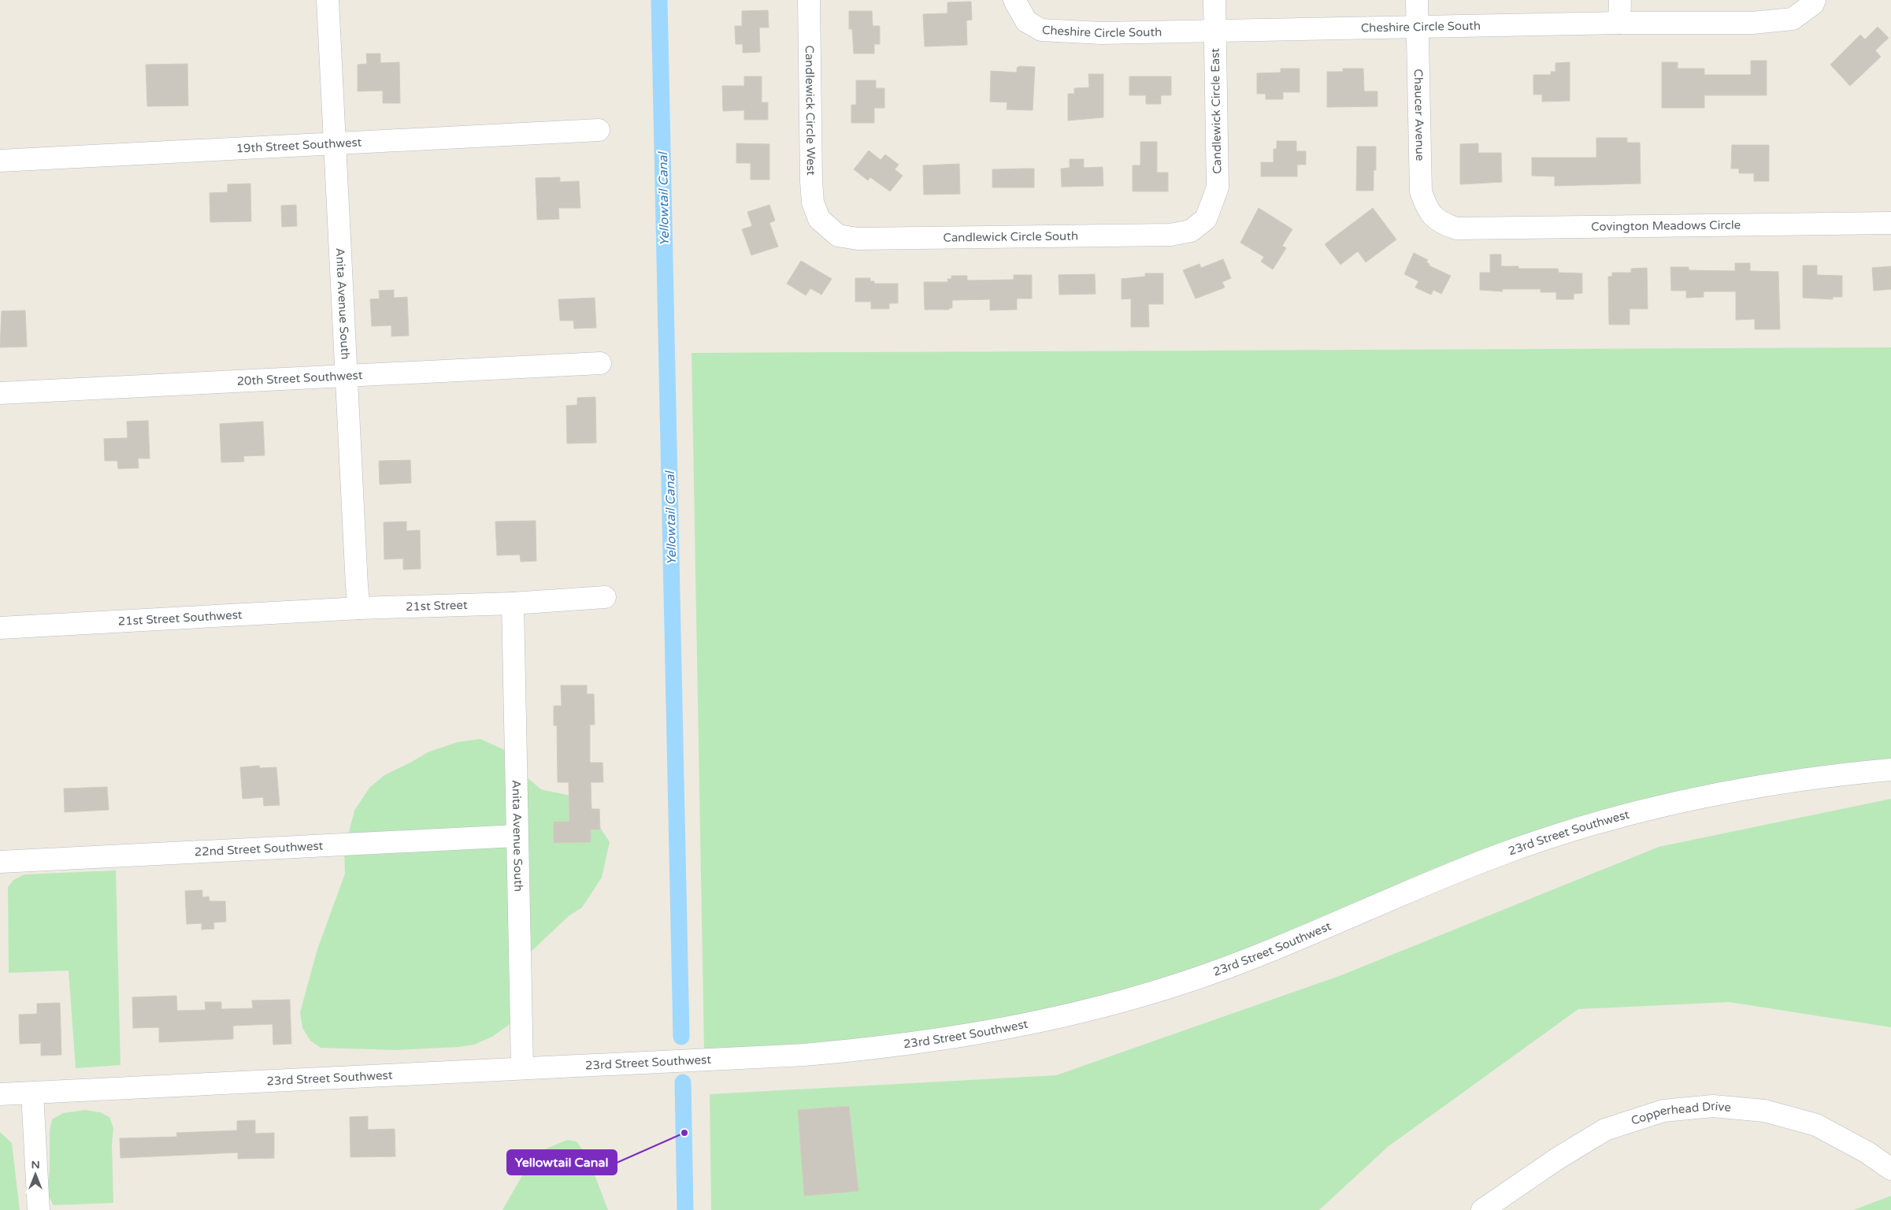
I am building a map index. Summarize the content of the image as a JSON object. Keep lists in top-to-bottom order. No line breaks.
{"streets":{"street":["Cheshire Circle South","Candlewick Circle West","Candlewick Circle East","Chaucer Avenue","19th Street Southwest","Covington Meadows Circle","Candlewick Circle South","Anita Avenue South","20th Street Southwest","21st Street","21st Street Southwest","23rd Street Southwest","22nd Street Southwest","Copperhead Drive"]},"crossings":[["Cheshire Circle South","Candlewick Circle East"],["Cheshire Circle South","Chaucer Avenue"],["Candlewick Circle West","Candlewick Circle South"],["Candlewick Circle East","Candlewick Circle South"],["Chaucer Avenue","Covington Meadows Circle"],["19th Street Southwest","Anita Avenue South"],["Anita Avenue South","20th Street Southwest"],["Anita Avenue South","21st Street"],["Anita Avenue South","21st Street Southwest"],["Anita Avenue South","23rd Street Southwest"],["Anita Avenue South","22nd Street Southwest"],["21st Street","21st Street Southwest"]],"water":["Yellowtail Canal"],"places":["Yellowtail Canal"],"north":"top"}
